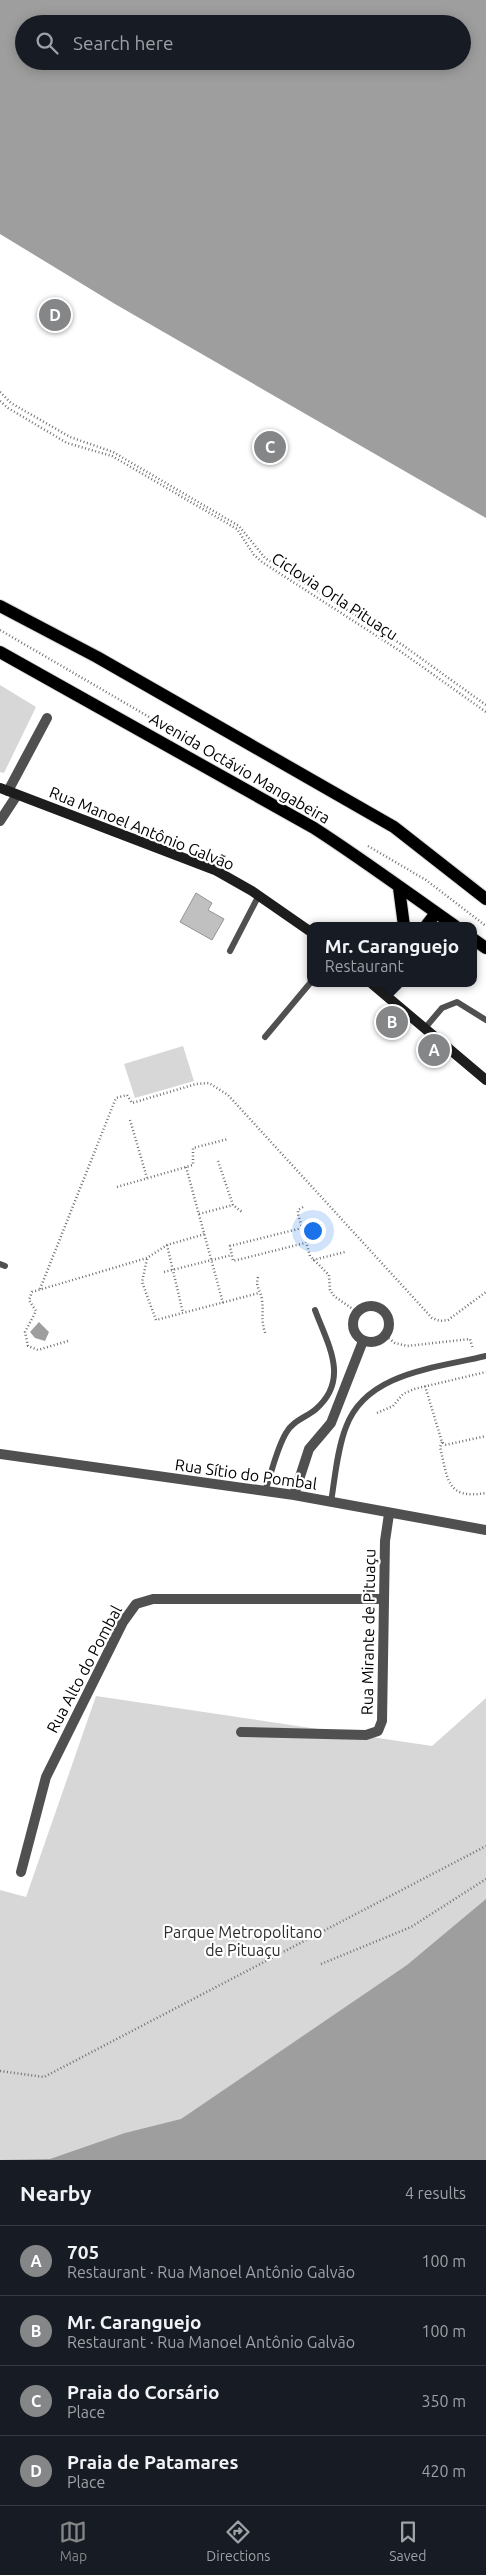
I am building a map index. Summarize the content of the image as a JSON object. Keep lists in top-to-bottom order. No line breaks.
{"streets":{"main road":["Avenida Octávio Mangabeira"],"street":["Rua Manoel Antônio Galvão","Rua Sítio do Pombal","Rua Mirante de Pituaçu","Rua Alto do Pombal"],"path":["Ciclovia Orla Pituaçu"]},"crossings":[["Rua Sítio do Pombal","Rua Mirante de Pituaçu"],["Rua Mirante de Pituaçu","Rua Alto do Pombal"]],"parks":["Parque Metropolitano de Pituaçu"],"page":{"search":"Search here","pins":["D","C","B","A"],"popup":["Mr. Caranguejo","Restaurant"],"heading":["Nearby","4 results"],"list":[{"mark":"A","name":"705","note":"Restaurant · Rua Manoel Antônio Galvão","value":"100 m"},{"mark":"B","name":"Mr. Caranguejo","note":"Restaurant · Rua Manoel Antônio Galvão","value":"100 m"},{"mark":"C","name":"Praia do Corsário","note":"Place","value":"350 m"},{"mark":"D","name":"Praia de Patamares","note":"Place","value":"420 m"}],"nav":["Map","Directions","Saved"]}}
